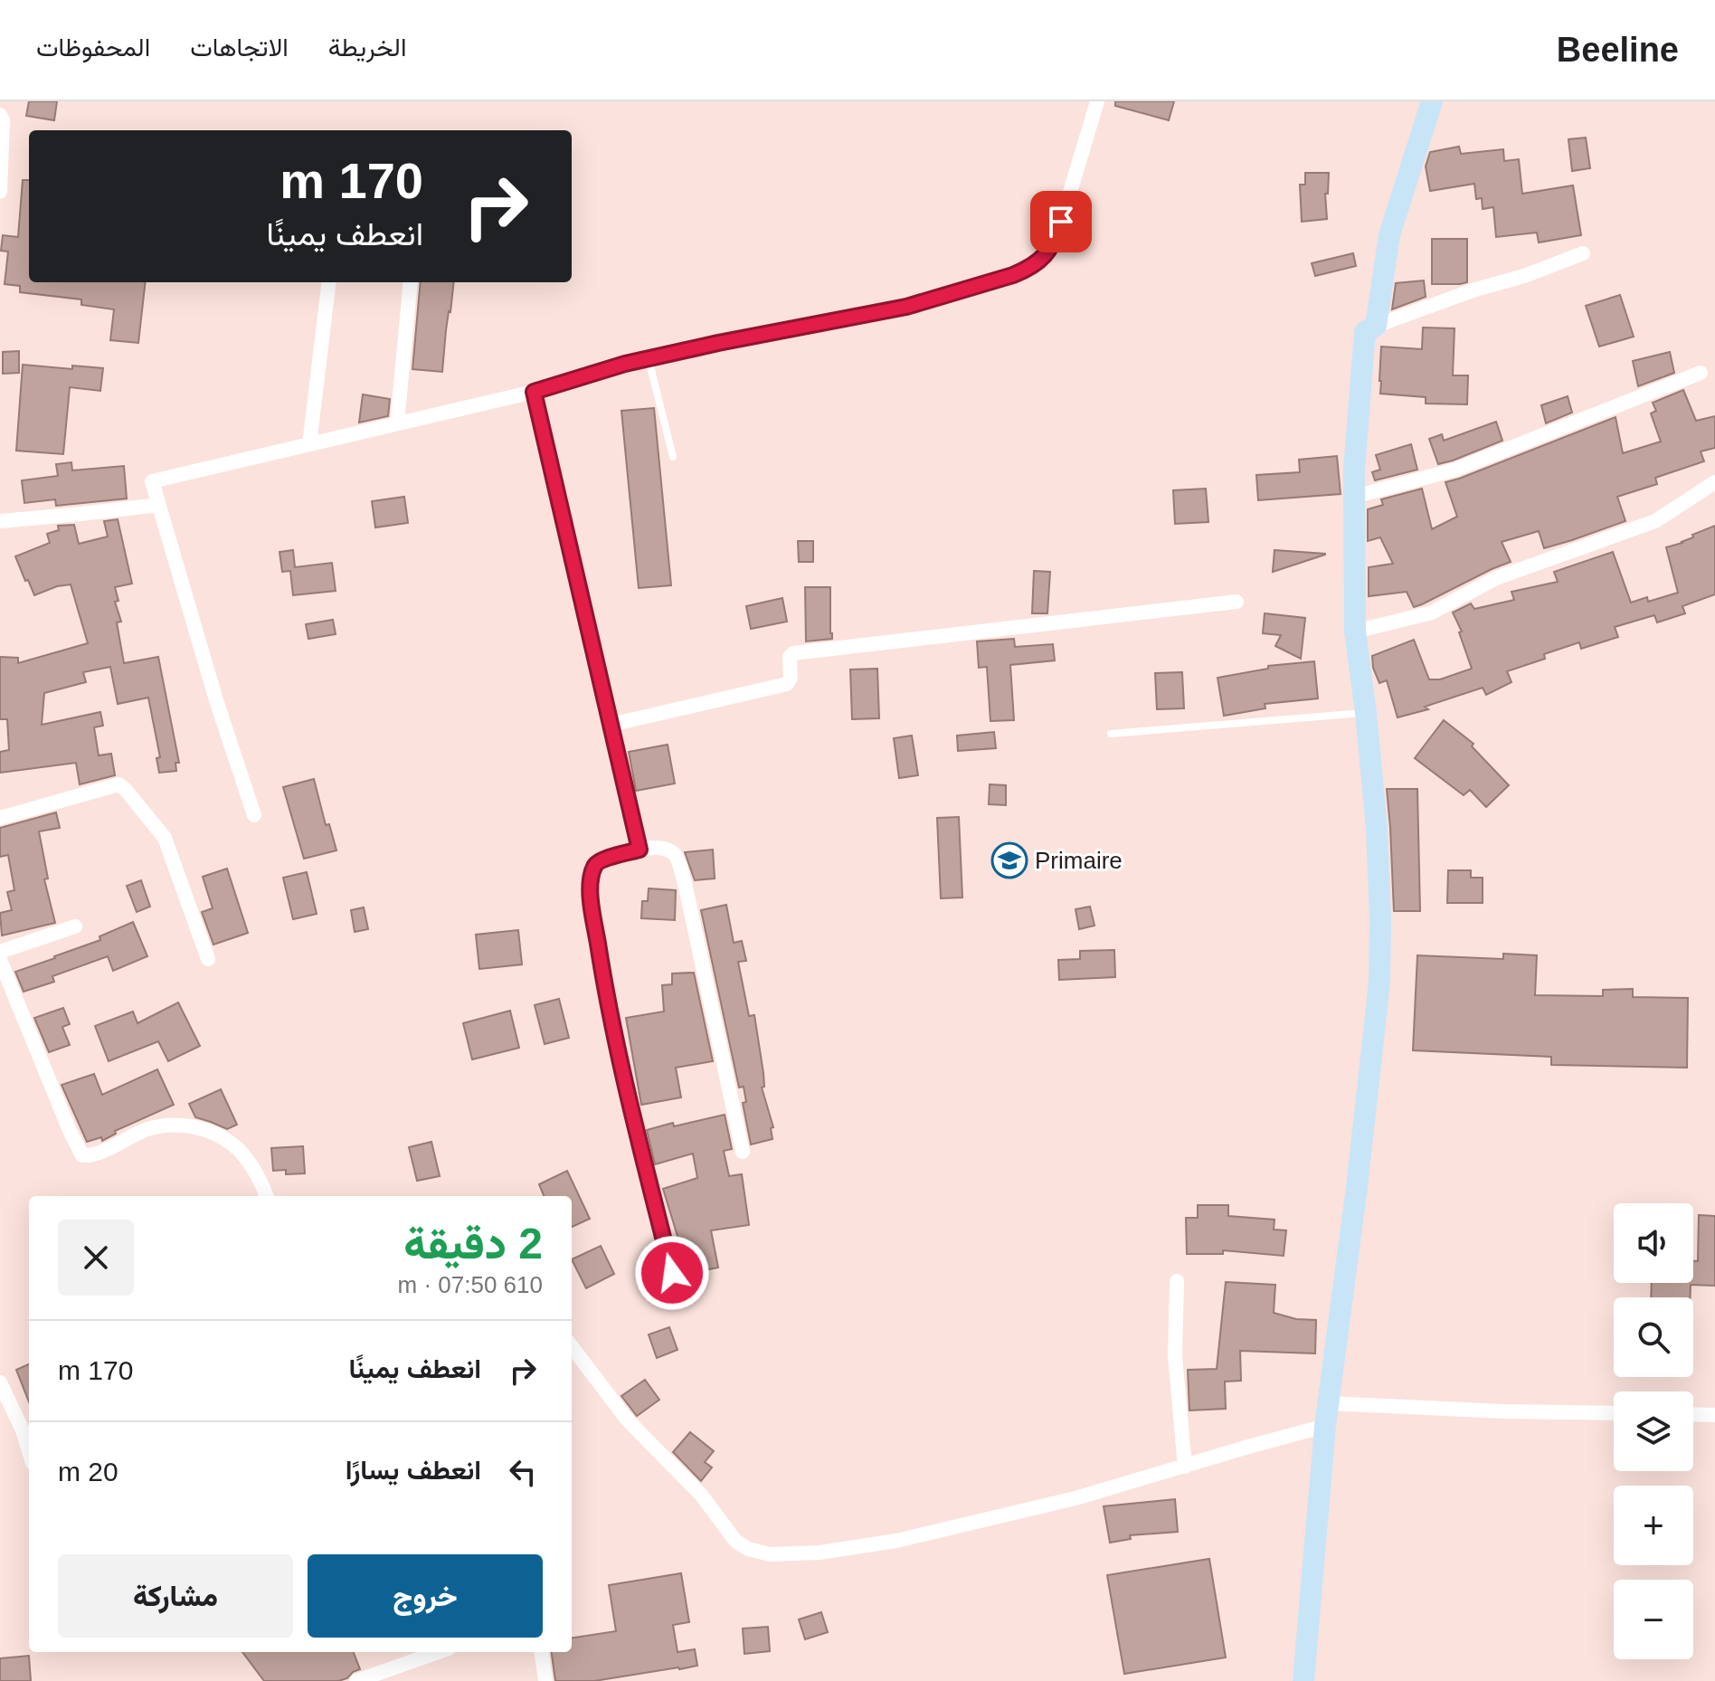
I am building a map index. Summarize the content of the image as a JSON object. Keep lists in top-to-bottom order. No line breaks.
{"places":{"school or university":["Primaire"]},"page":{"header":"Beeline","nav":["الخريطة","الاتجاهات","المحفوظات"],"turn":["170 m","انعطف يمينًا"],"heading":["2 دقيقة","610 m · 07:50"],"map_buttons":["+","−"],"list":[{"name":"انعطف يمينًا","value":"170 m"},{"name":"انعطف يسارًا","value":"20 m"}],"buttons":["خروج","مشاركة"]}}
